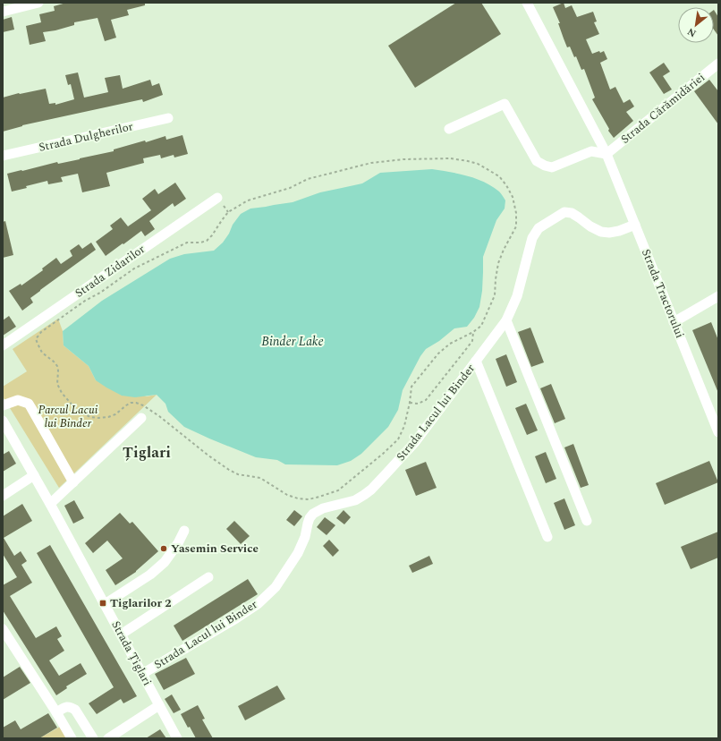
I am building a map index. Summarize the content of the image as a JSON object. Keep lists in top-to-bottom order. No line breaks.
{"streets":{"street":["Strada Cărămidăriei","Strada Dulgherilor","Strada Zidarilor","Strada Tractorului","Strada Lacul lui Binder","Strada Țiglari"]},"crossings":[["Strada Cărămidăriei","Strada Tractorului"],["Strada Tractorului","Strada Lacul lui Binder"],["Strada Lacul lui Binder","Strada Țiglari"]],"districts":["Țiglari"],"water":["Binder Lake"],"parks":["Parcul Lacui lui Binder"],"places":{"other":["Yasemin Service"],"transit":["Tiglarilor 2"]},"north":"bottom left"}
